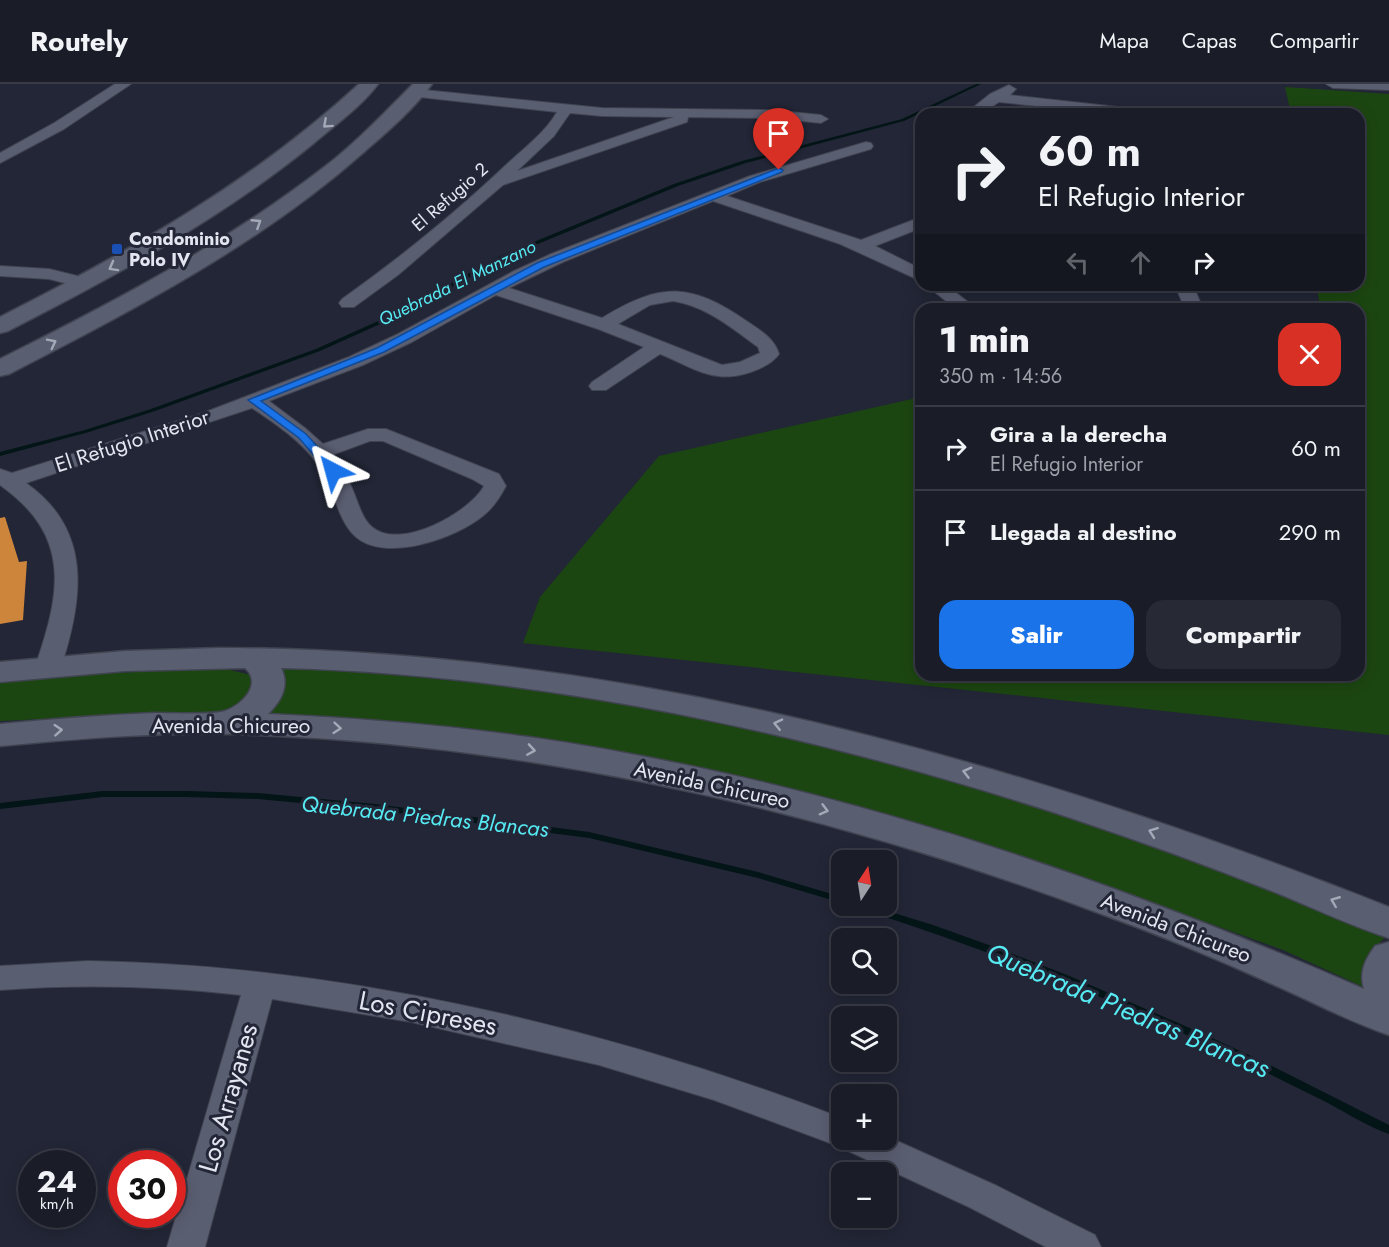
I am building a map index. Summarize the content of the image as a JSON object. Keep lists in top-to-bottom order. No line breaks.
{"streets":{"main road":["Avenida Chicureo"],"street":["El Refugio 2","El Refugio Interior","Los Cipreses","Los Arrayanes"]},"crossings":[["Los Cipreses","Los Arrayanes"]],"water":["Quebrada El Manzano","Quebrada Piedras Blancas"],"places":{"transit":["Condominio Polo IV"]},"north":"top","page":{"header":"Routely","nav":["Mapa","Capas","Compartir"],"turn":["60 m","El Refugio Interior"],"heading":["1 min","350 m · 14:56"],"list":[{"name":"Gira a la derecha","note":"El Refugio Interior","value":"60 m"},{"name":"Llegada al destino","value":"290 m"}],"buttons":["Salir","Compartir"],"map_buttons":["+","−"],"speed":"24 km/h","limit":"30"}}
